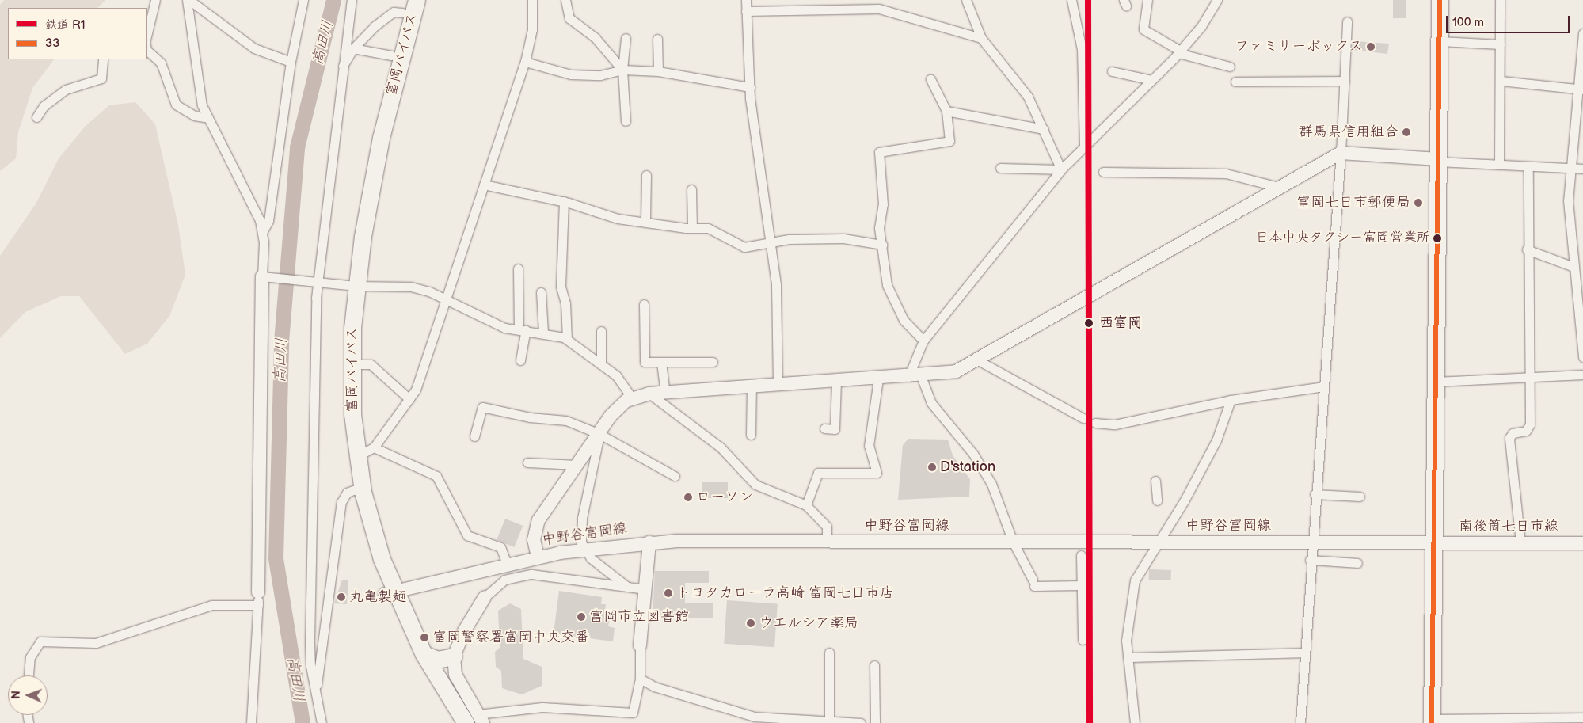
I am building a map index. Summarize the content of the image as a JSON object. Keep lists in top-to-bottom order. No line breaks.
{"streets":{"highway":["富岡バイパス"],"street":["中野谷富岡線","南後箇七日市線"]},"crossings":[["富岡バイパス","中野谷富岡線"],["中野谷富岡線","南後箇七日市線"]],"water":["高田川"],"places":["ファミリーボックス","群馬県信用組合","富岡七日市郵便局","日本中央タクシー富岡営業所","西富岡","D'station","ローソン","トヨタカローラ高崎 富岡七日市店","丸亀製麺","富岡市立図書館","ウエルシア薬局","富岡警察署富岡中央交番"],"lines":["rail line R1","transit line 33"],"legend":["鉄道 R1","33"],"scale_bar":"100 m","north":"left"}
